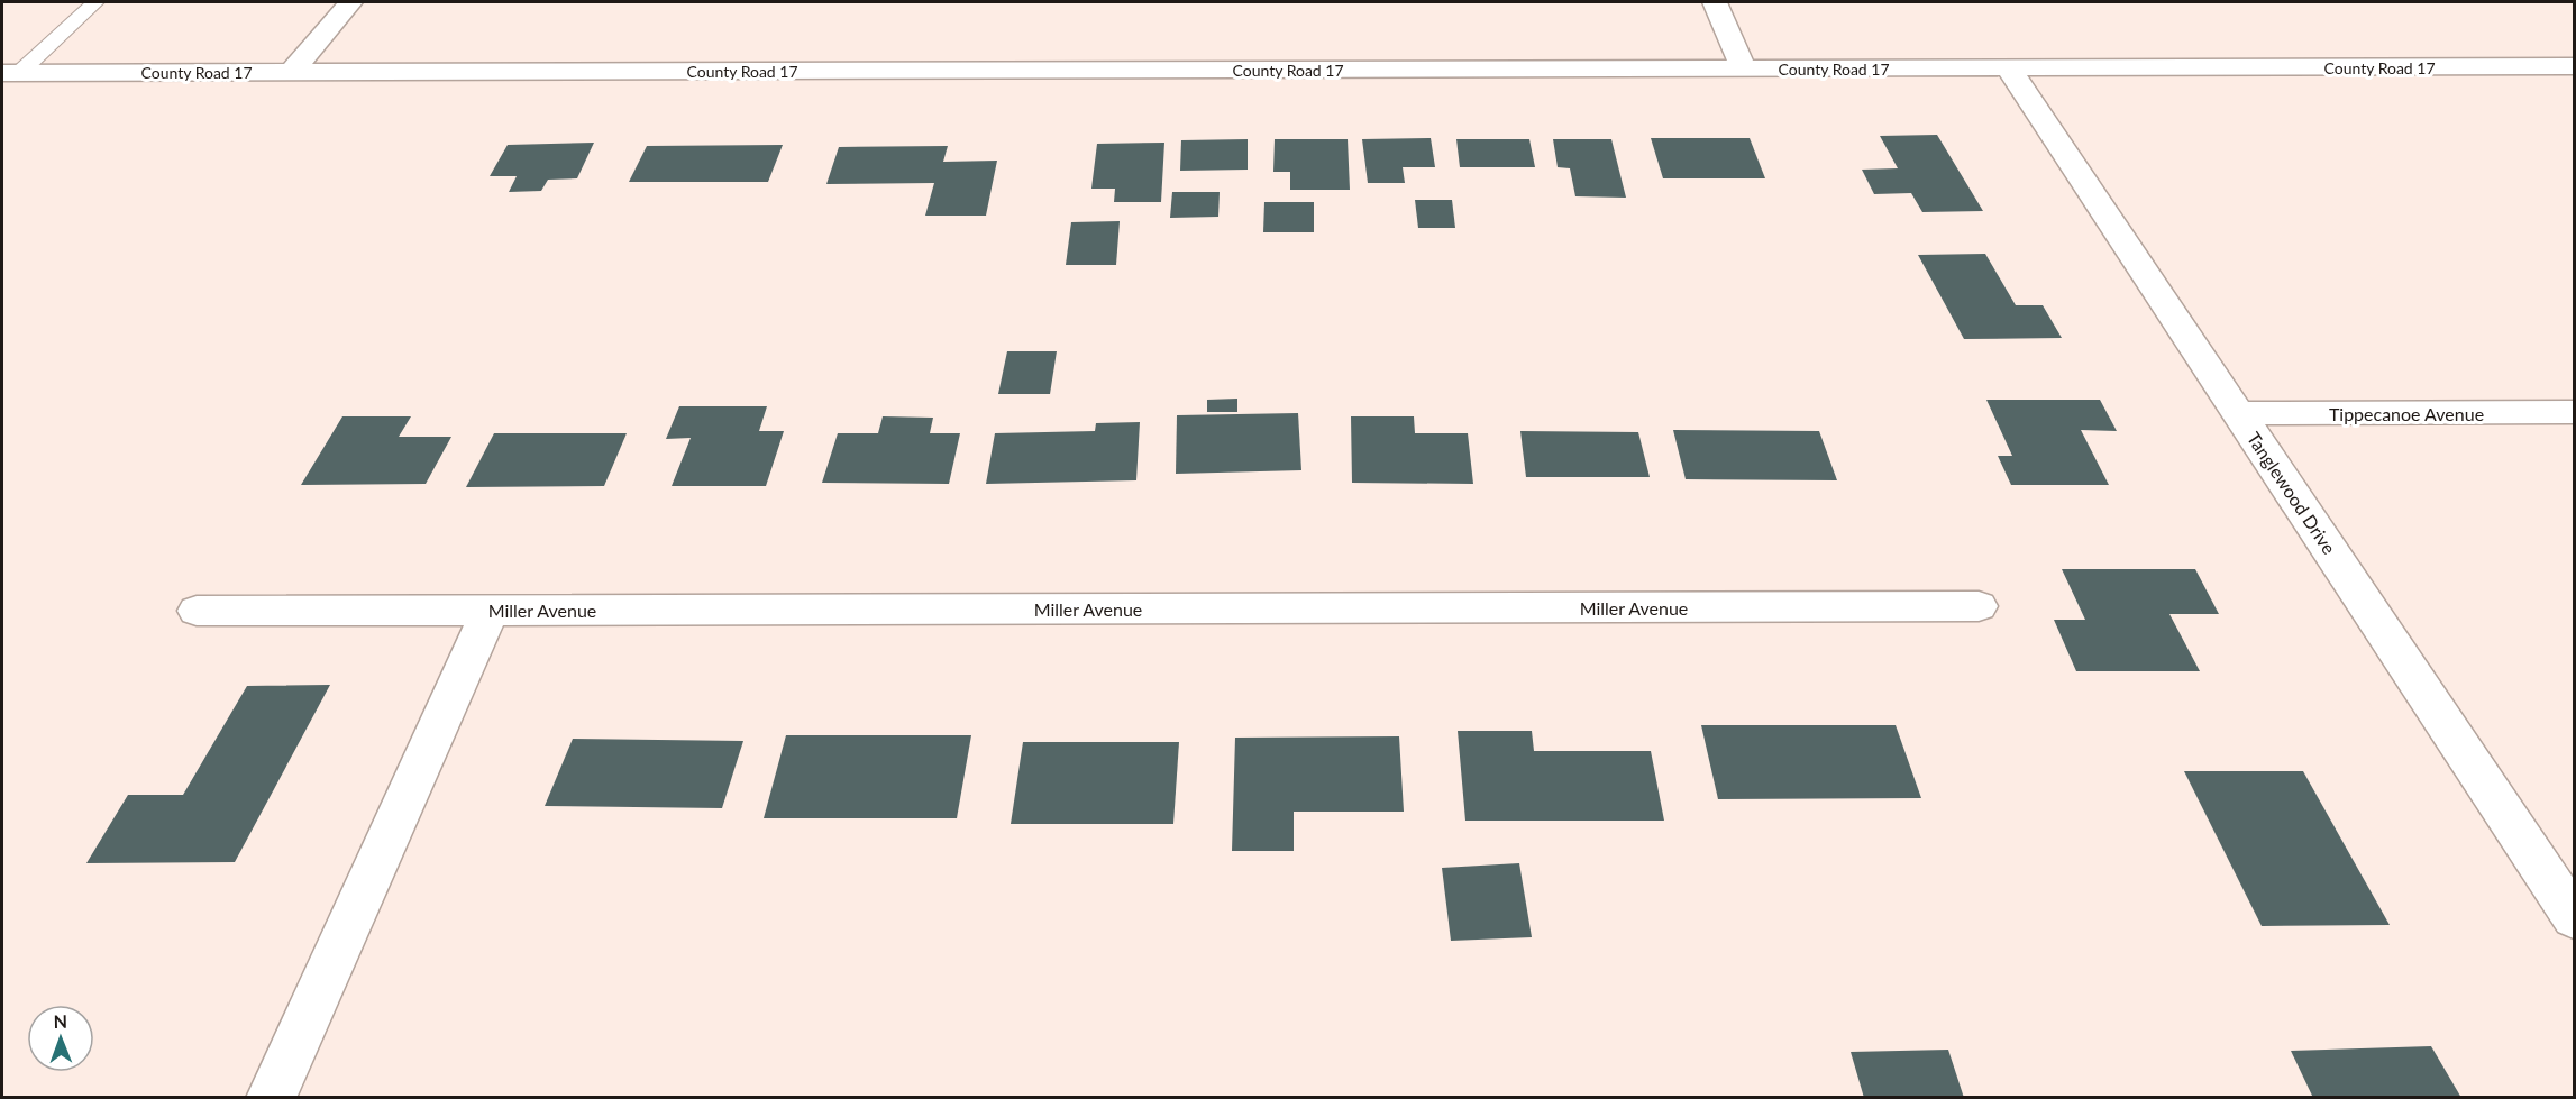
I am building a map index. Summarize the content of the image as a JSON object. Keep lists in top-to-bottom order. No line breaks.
{"streets":{"street":["County Road 17","Tippecanoe Avenue","Tanglewood Drive","Miller Avenue"]},"crossings":[["County Road 17","Tanglewood Drive"],["Tippecanoe Avenue","Tanglewood Drive"]],"north":"top"}
